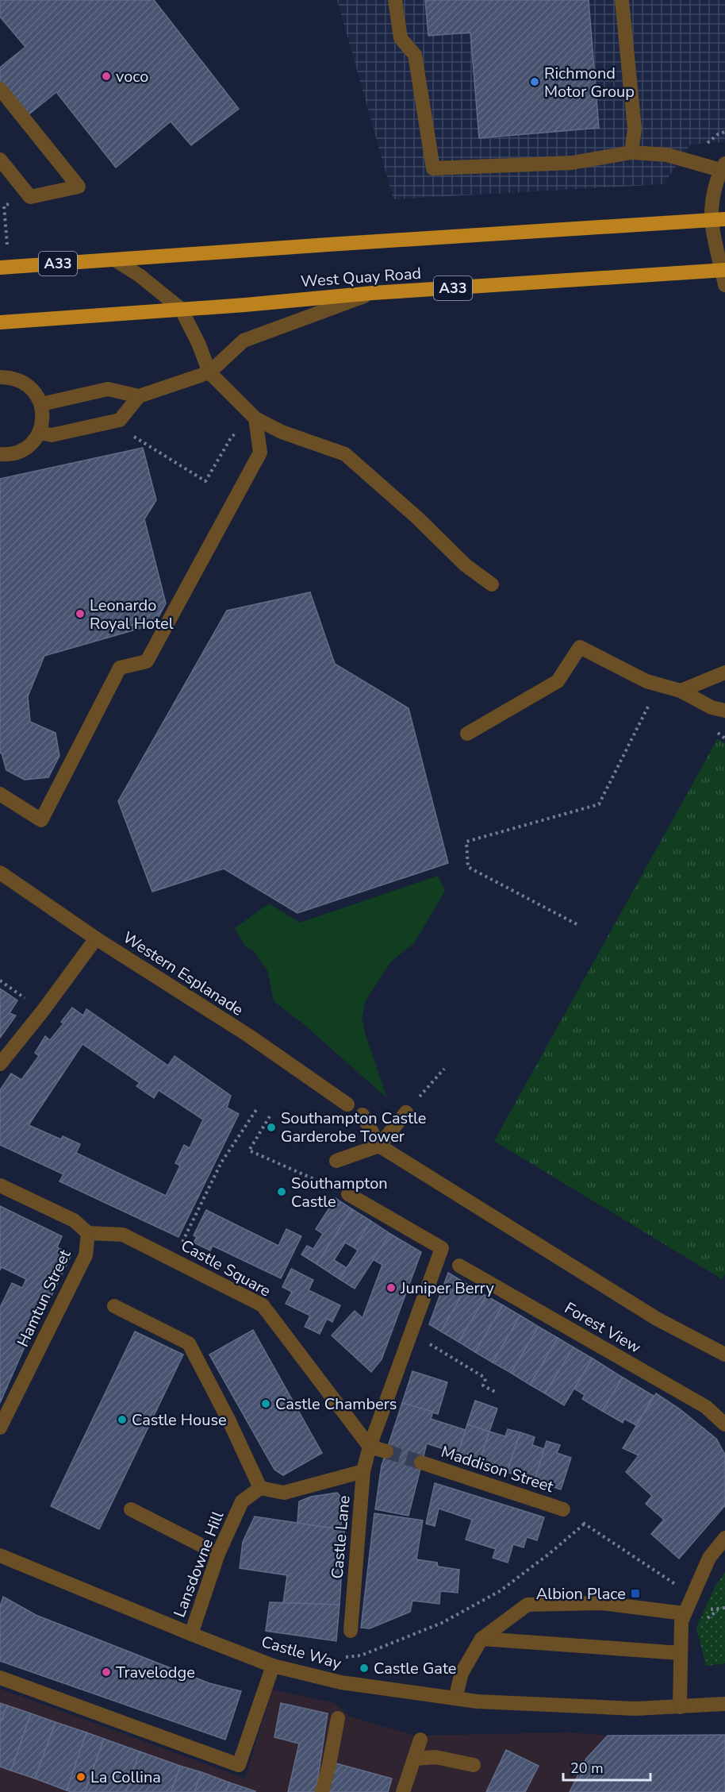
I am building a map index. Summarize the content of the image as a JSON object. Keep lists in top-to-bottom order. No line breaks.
{"streets":{"highway":["A33","West Quay Road"],"street":["Western Esplanade","Castle Square","Hamtun Street","Forest View","Maddison Street","Castle Lane","Lansdowne Hill","Castle Way"]},"crossings":[["Castle Square","Hamtun Street"],["Castle Square","Castle Lane"],["Lansdowne Hill","Castle Way"]],"places":{"other":["voco","Richmond Motor Group","Leonardo Royal Hotel","Southampton Castle Garderobe Tower","Southampton Castle","Juniper Berry","Castle Chambers","Castle House","Castle Gate","Travelodge","La Collina"],"transit":["Albion Place"]},"scale_bar":"20 m"}
